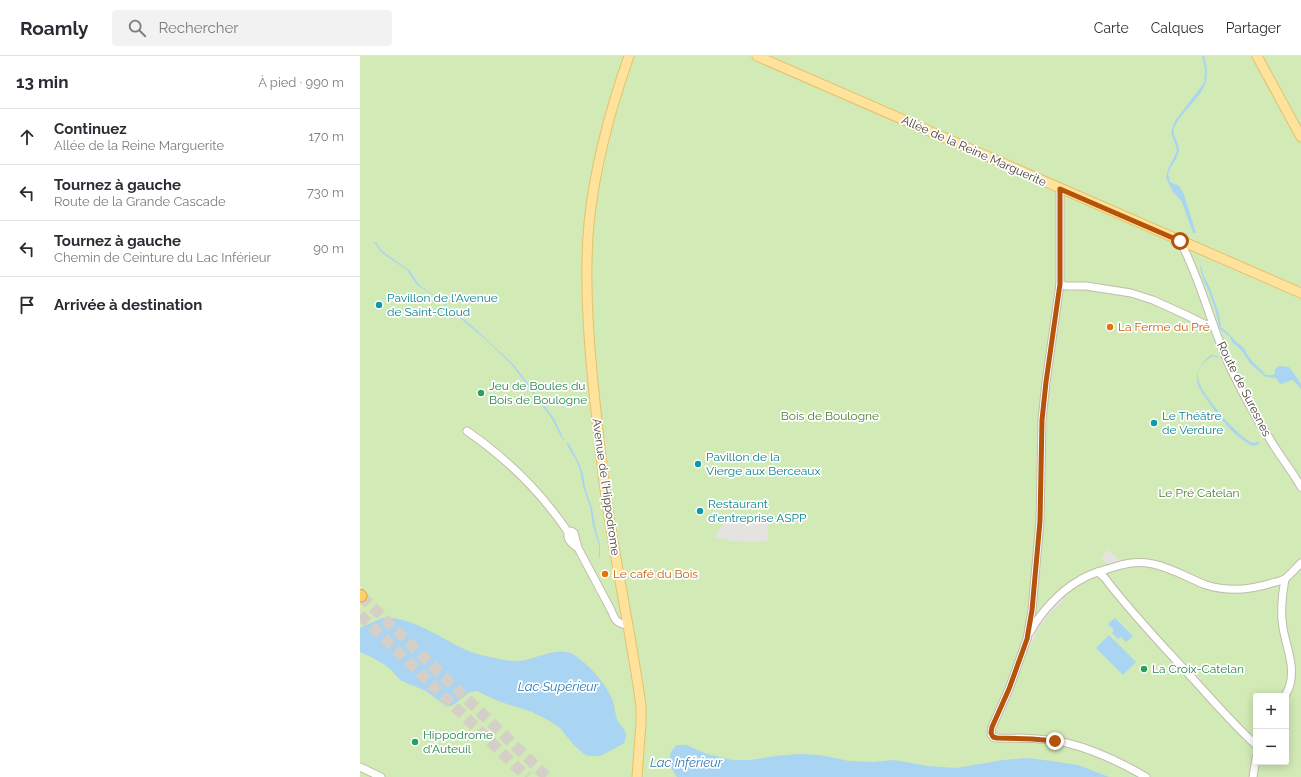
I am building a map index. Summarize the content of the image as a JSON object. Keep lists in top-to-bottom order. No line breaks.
{"streets":{"main road":["Allée de la Reine Marguerite","Avenue de l'Hippodrome"],"street":["Route de Suresnes"]},"crossings":[["Allée de la Reine Marguerite","Route de Suresnes"]],"water":["Lac Supérieur","Lac Inférieur"],"parks":["Bois de Boulogne","Le Pré Catelan"],"places":["Pavillon de l'Avenue de Saint-Cloud","La Ferme du Pré","Jeu de Boules du Bois de Boulogne","Le Théâtre de Verdure","Pavillon de la Vierge aux Berceaux","Restaurant d'entreprise ASPP","Le café du Bois","La Croix-Catelan","Hippodrome d'Auteuil"],"page":{"header":"Roamly","search":"Rechercher","nav":["Carte","Calques","Partager"],"heading":["13 min","À pied · 990 m"],"list":[["Continuez","Allée de la Reine Marguerite","170 m"],["Tournez à gauche","Route de la Grande Cascade","730 m"],["Tournez à gauche","Chemin de Ceinture du Lac Inférieur","90 m"],"Arrivée à destination"],"map_buttons":["+","−"]}}
